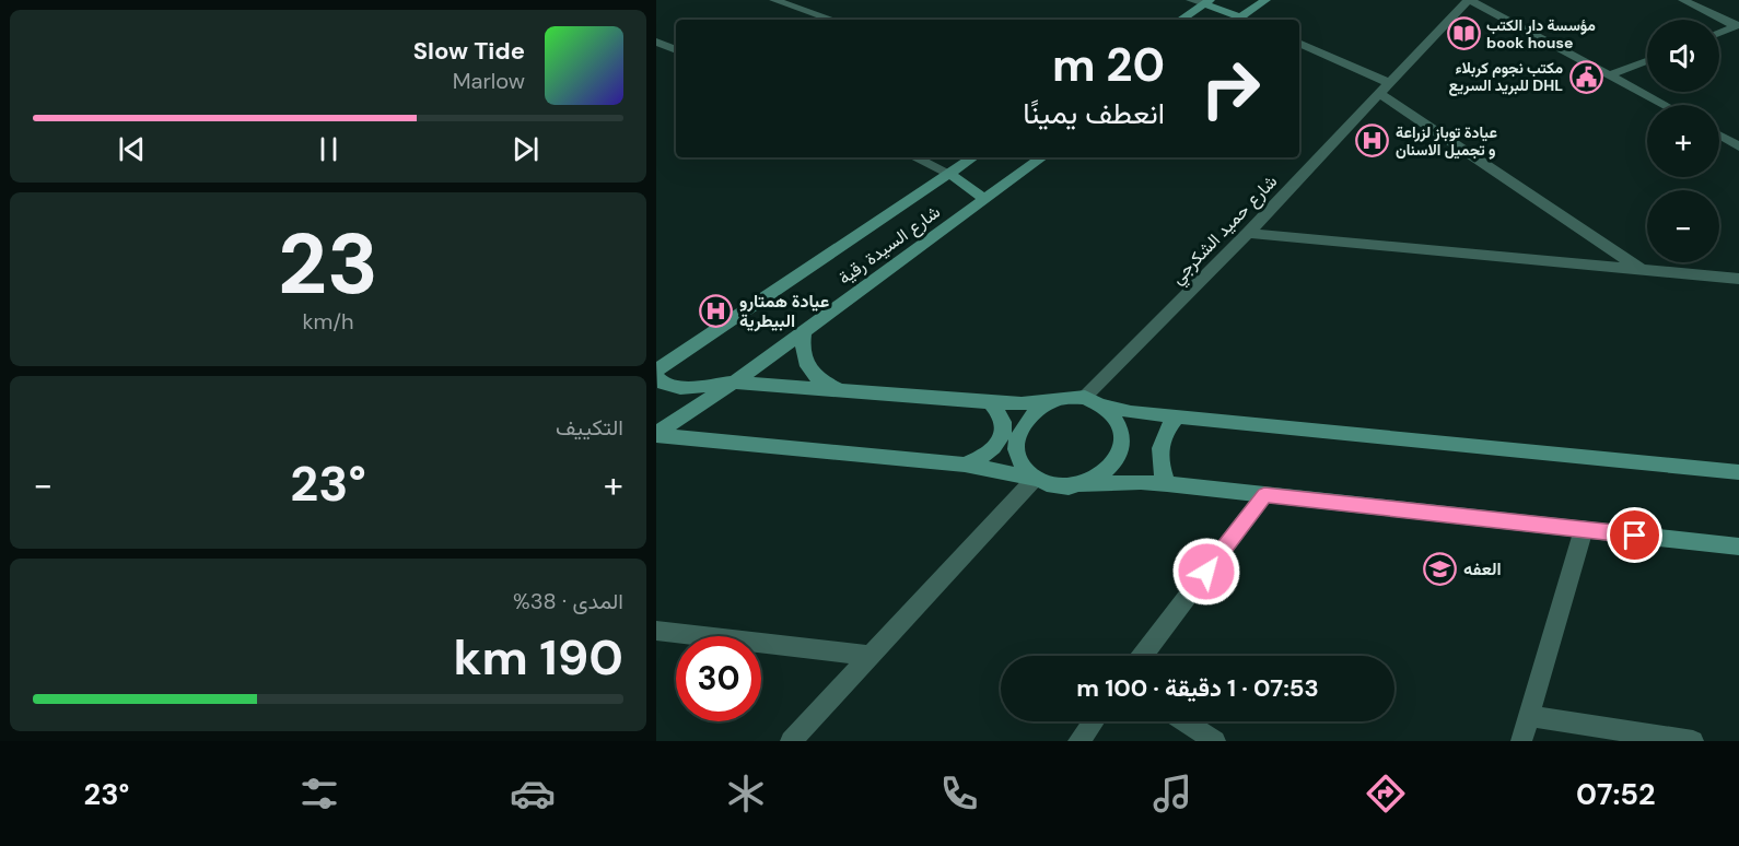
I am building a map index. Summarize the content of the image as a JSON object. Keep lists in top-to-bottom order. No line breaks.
{"streets":{"main road":["شارع السيدة رقية"],"street":["شارع حميد الشكرجي"]},"places":{"library":["مؤسسة دار الكتب book house"],"public building":["مكتب نجوم كربلاء للبريد السريع DHL"],"hospital":["عيادة توباز لزراعة و تجميل الاسنان","عيادة همتارو البيطرية"],"school or university":["العفه"]},"page":{"map_buttons":["+","−"],"turn":["20 m","انعطف يمينًا"],"song":["Slow Tide","Marlow"],"tile":[["23","km/h"],"التكييف",["المدى · 38%","190 km"]],"heat":["−","23°","+"],"limit":"30","trip":"07:53 · 1 دقيقة · 100 m","tabs":["07:52","23°"]}}
